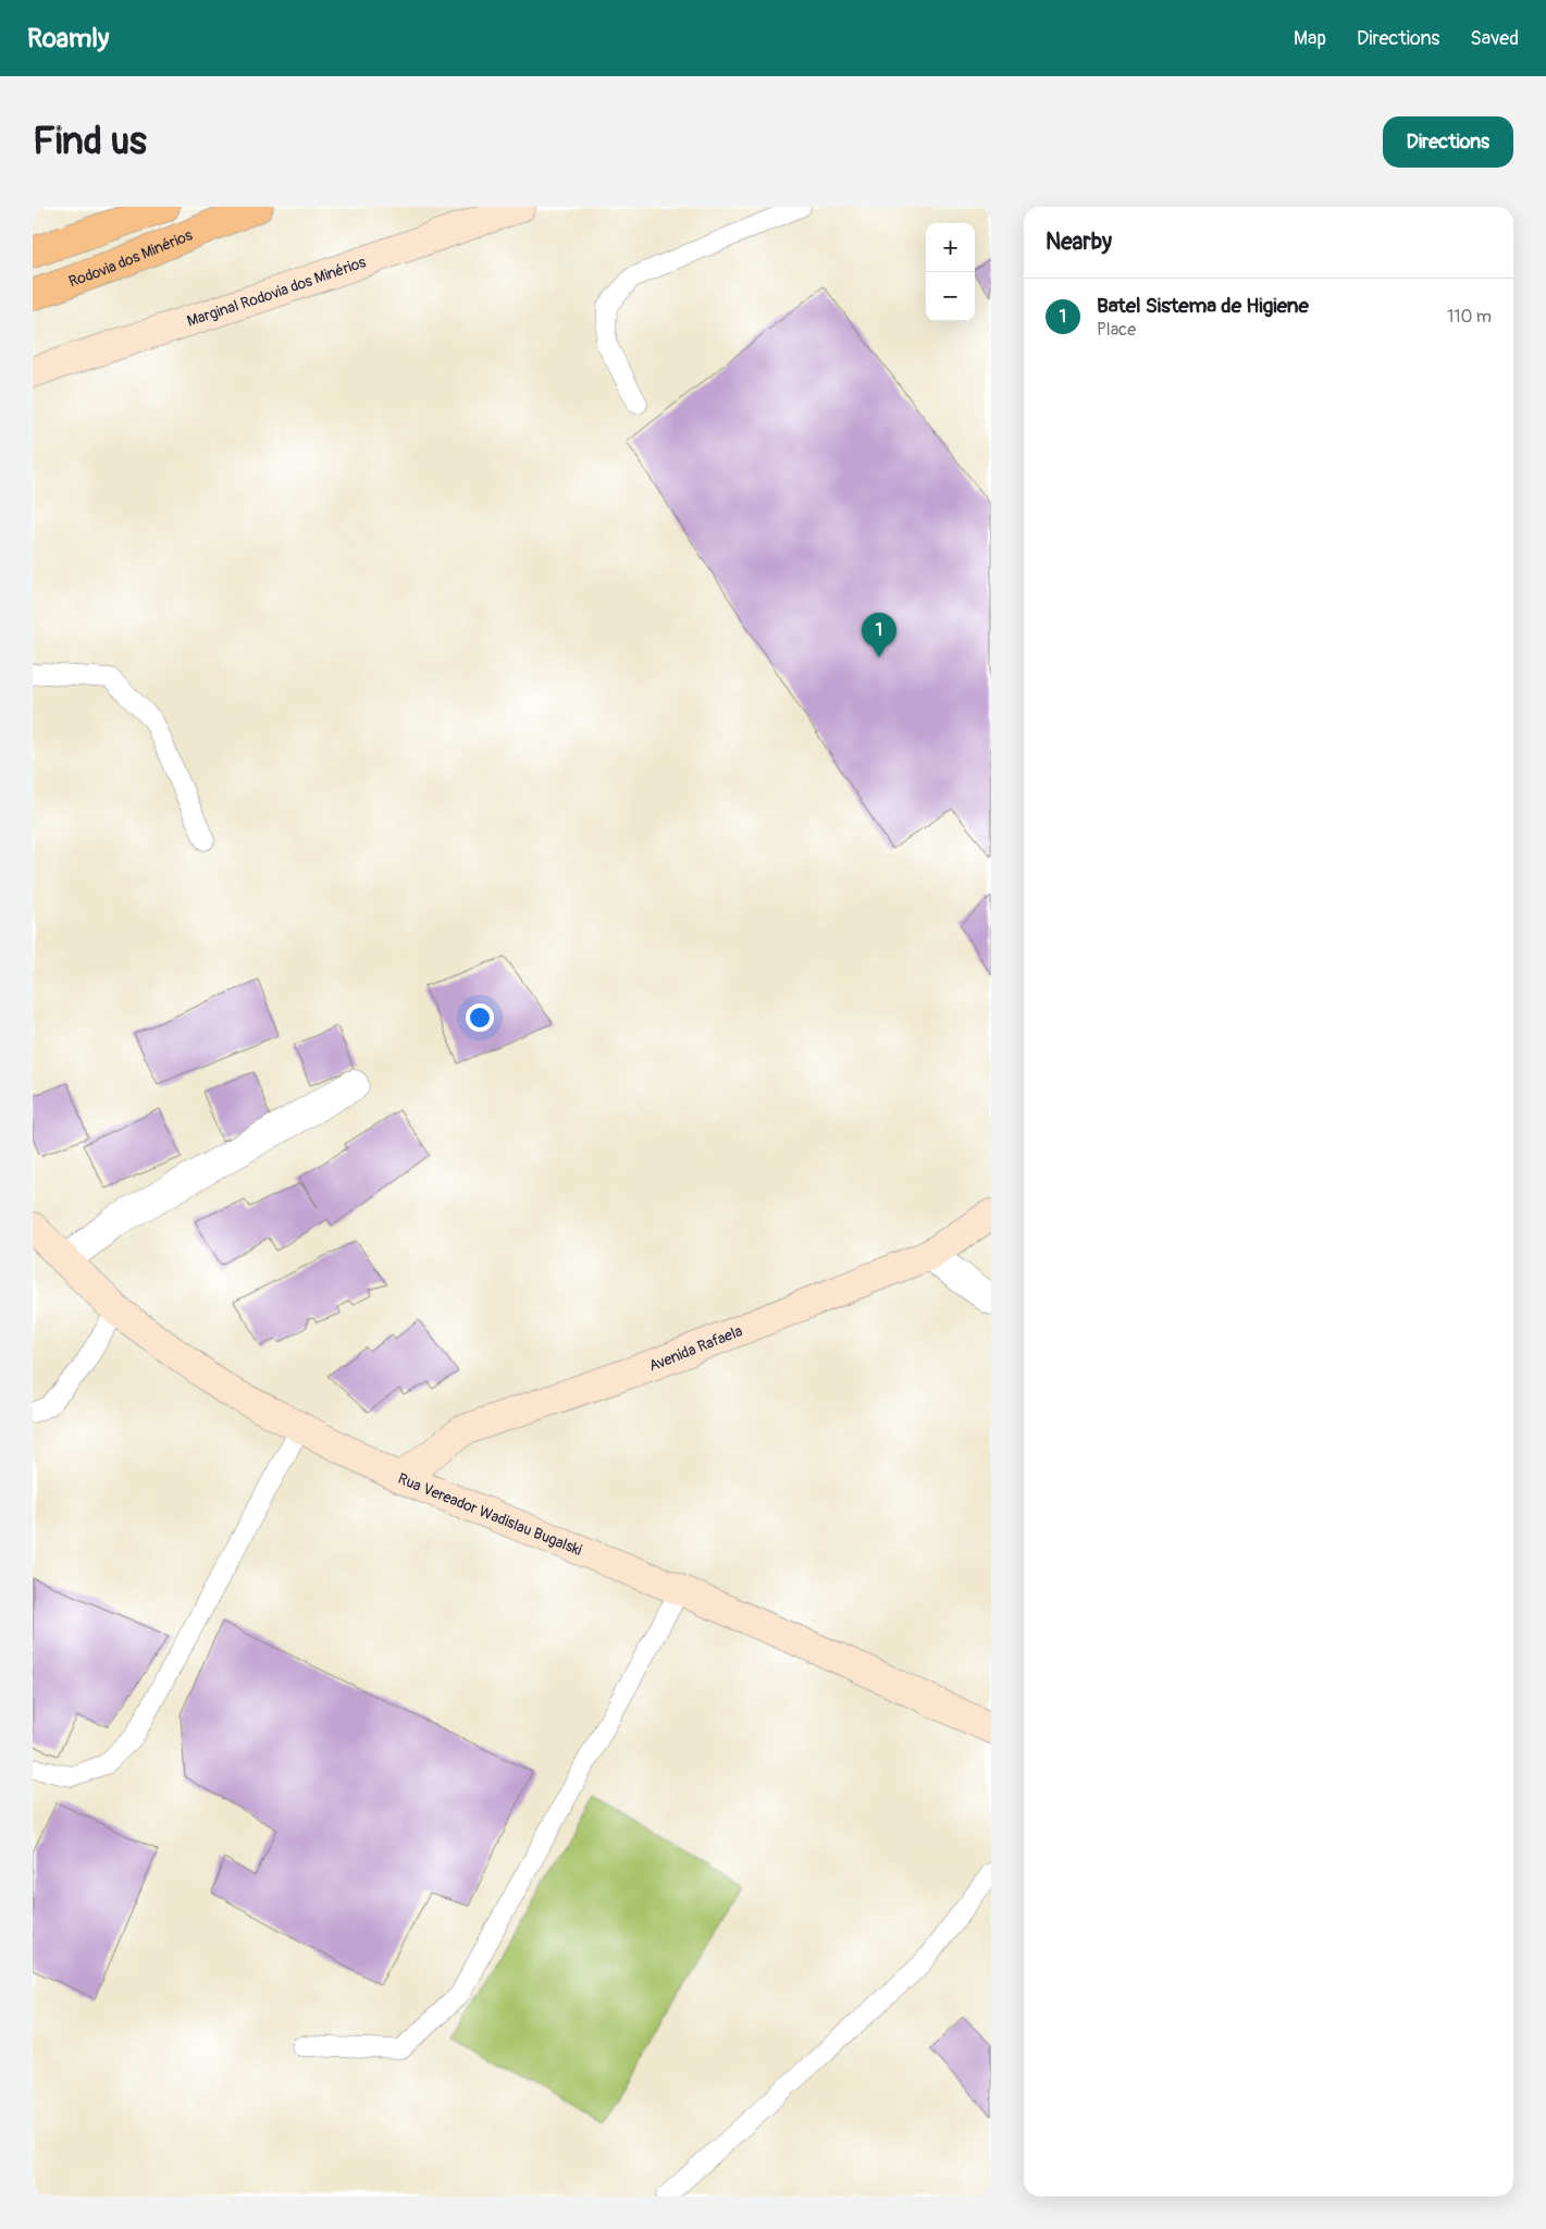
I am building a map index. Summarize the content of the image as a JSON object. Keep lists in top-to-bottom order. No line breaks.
{"streets":{"main road":["Rodovia dos Minérios","Marginal Rodovia dos Minérios","Avenida Rafaela","Rua Vereador Wadislau Bugalski"]},"crossings":[["Avenida Rafaela","Rua Vereador Wadislau Bugalski"]],"page":{"header":"Roamly","nav":["Map","Directions","Saved"],"buttons":"Directions","title":"Find us","heading":"Nearby","map_buttons":["+","−"],"list":[{"mark":"1","name":"Batel Sistema de Higiene","note":"Place","value":"110 m"}],"pins":"1"}}
